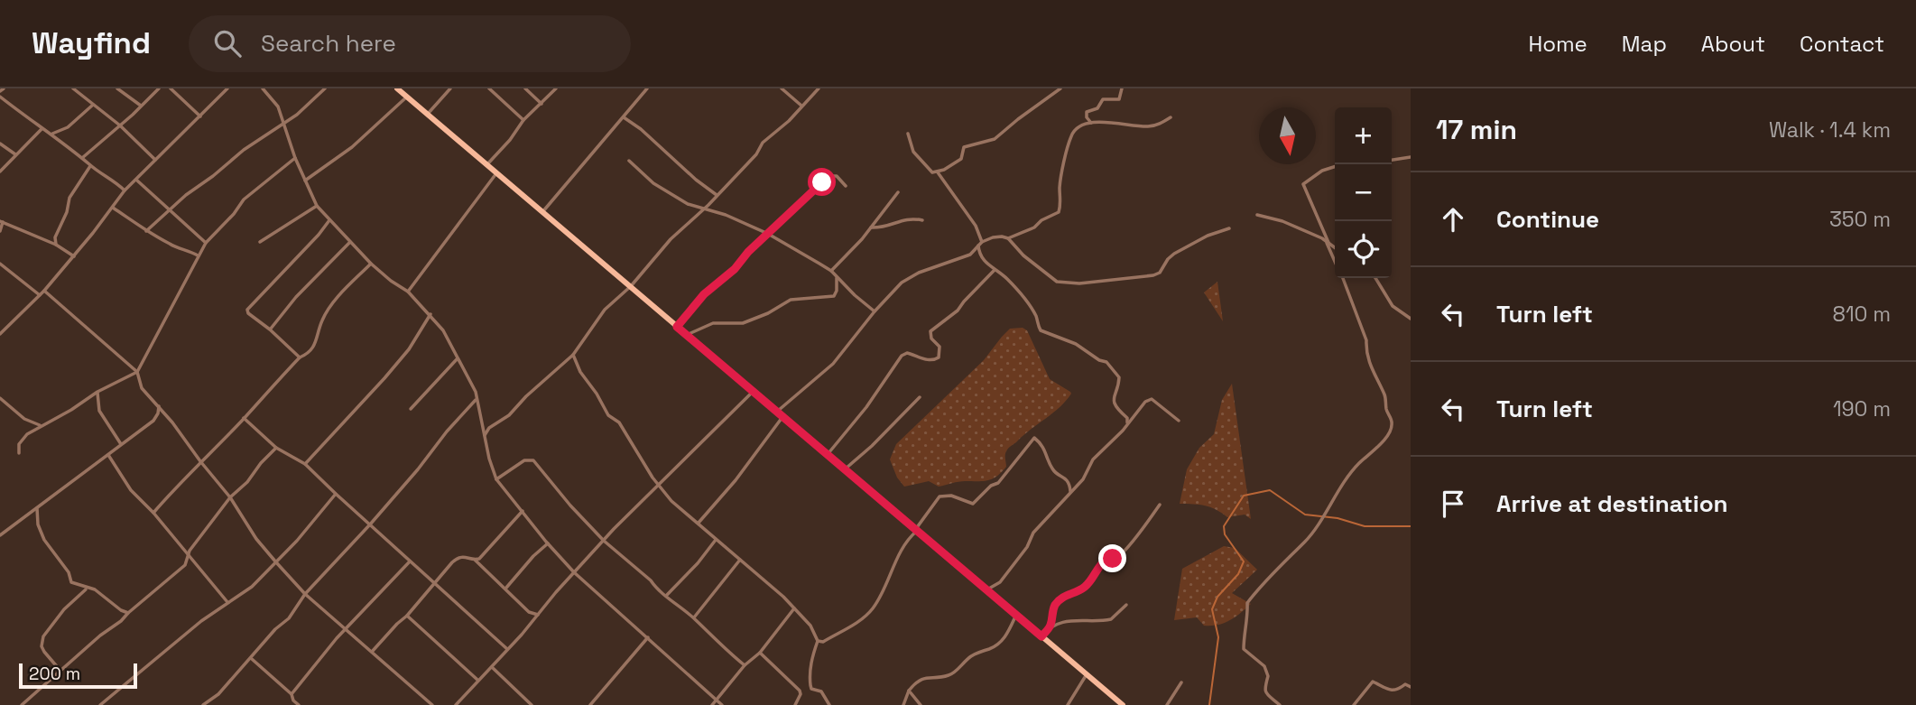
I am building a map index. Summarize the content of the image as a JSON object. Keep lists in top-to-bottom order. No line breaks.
{"scale_bar":"200 m","north":"bottom","page":{"header":"Wayfind","search":"Search here","nav":["Home","Map","About","Contact"],"heading":["17 min","Walk · 1.4 km"],"map_buttons":["+","−"],"list":[["Continue","350 m"],["Turn left","810 m"],["Turn left","190 m"],"Arrive at destination"],"scale":"200 m"}}
